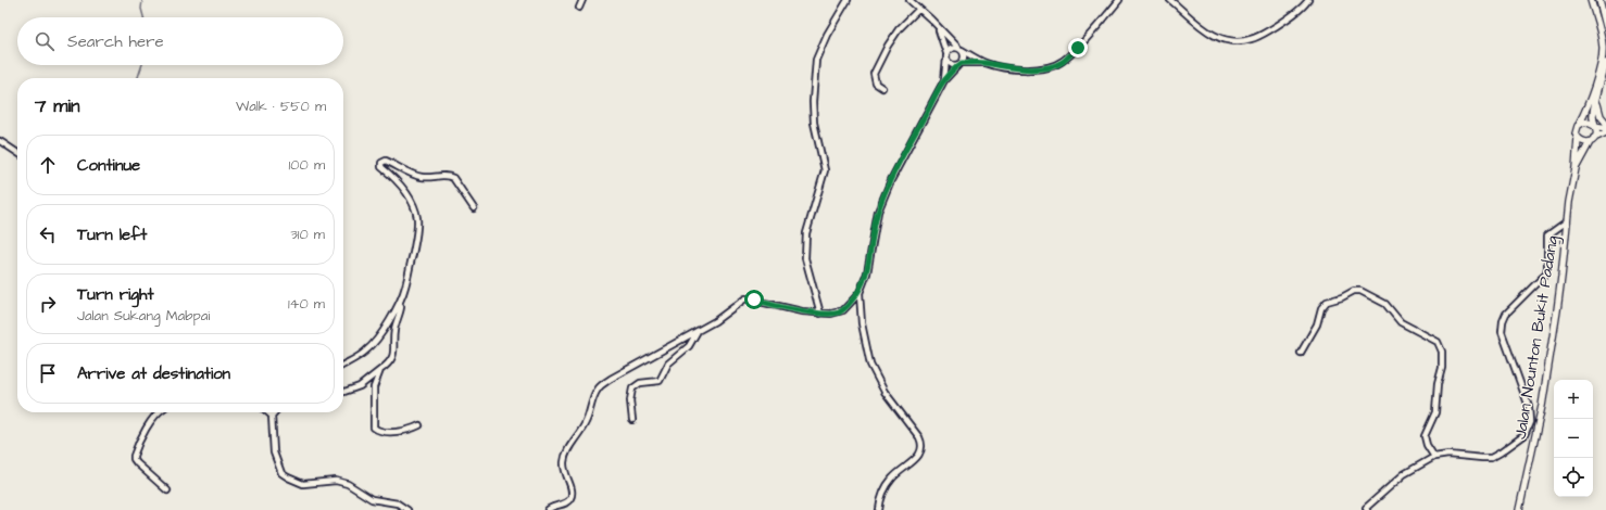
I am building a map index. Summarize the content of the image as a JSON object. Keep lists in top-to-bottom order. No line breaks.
{"streets":{"street":["Jalan Nounton Bukit Padang"]},"page":{"search":"Search here","heading":["7 min","Walk · 550 m"],"list":[["Continue","100 m"],["Turn left","310 m"],["Turn right","Jalan Sukang Mabpai","140 m"],"Arrive at destination"],"map_buttons":["+","−"]}}
